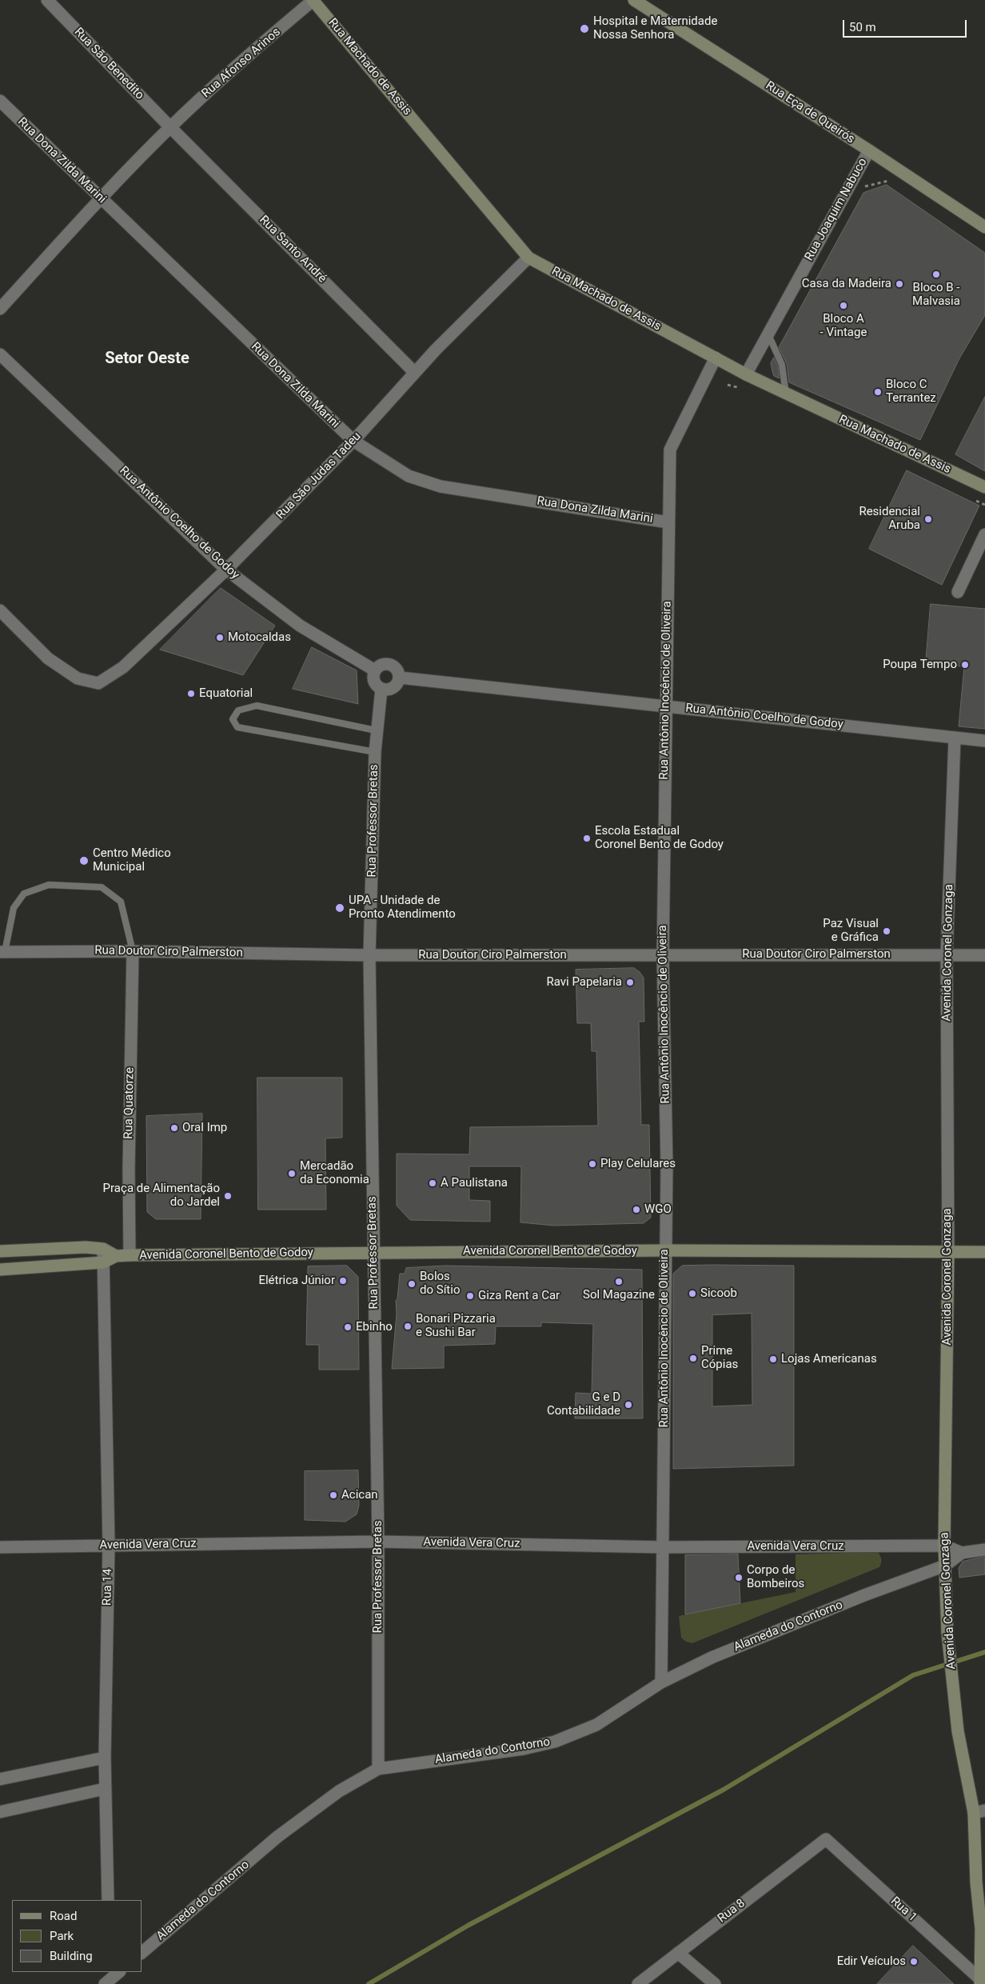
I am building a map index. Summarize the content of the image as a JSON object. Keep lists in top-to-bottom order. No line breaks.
{"streets":{"main road":["Rua Machado de Assis","Rua Eça de Queirós","Avenida Coronel Gonzaga","Avenida Coronel Bento de Godoy"],"street":["Rua Afonso Arinos","Rua São Benedito","Rua Dona Zilda Marini","Rua Joaquim Nabuco","Rua Santo André","Rua São Judas Tadeu","Rua Antônio Coelho de Godoy","Rua Antônio Inocêncio de Oliveira","Rua Professor Bretas","Rua Doutor Ciro Palmerston","Rua Quatorze","Avenida Vera Cruz","Rua 14","Alameda do Contorno","Rua 1","Rua 8"]},"crossings":[["Rua Afonso Arinos","Rua São Benedito"],["Rua Afonso Arinos","Rua Machado de Assis"],["Rua Afonso Arinos","Rua Dona Zilda Marini"],["Rua Afonso Arinos","Rua Santo André"],["Rua São Benedito","Rua Santo André"],["Rua Machado de Assis","Rua Joaquim Nabuco"],["Rua Machado de Assis","Rua São Judas Tadeu"],["Rua Machado de Assis","Rua Antônio Inocêncio de Oliveira"],["Rua Eça de Queirós","Rua Joaquim Nabuco"],["Rua Dona Zilda Marini","Rua São Judas Tadeu"],["Rua Dona Zilda Marini","Rua Antônio Inocêncio de Oliveira"],["Rua Santo André","Rua São Judas Tadeu"],["Rua São Judas Tadeu","Rua Antônio Coelho de Godoy"],["Rua Antônio Coelho de Godoy","Rua Antônio Inocêncio de Oliveira"],["Rua Antônio Coelho de Godoy","Rua Professor Bretas"],["Rua Antônio Coelho de Godoy","Avenida Coronel Gonzaga"],["Rua Antônio Inocêncio de Oliveira","Rua Doutor Ciro Palmerston"],["Rua Antônio Inocêncio de Oliveira","Avenida Coronel Bento de Godoy"],["Rua Antônio Inocêncio de Oliveira","Avenida Vera Cruz"],["Rua Antônio Inocêncio de Oliveira","Alameda do Contorno"],["Rua Professor Bretas","Rua Doutor Ciro Palmerston"],["Rua Professor Bretas","Avenida Coronel Bento de Godoy"],["Rua Professor Bretas","Avenida Vera Cruz"],["Rua Professor Bretas","Alameda do Contorno"],["Rua Doutor Ciro Palmerston","Avenida Coronel Gonzaga"],["Rua Doutor Ciro Palmerston","Rua Quatorze"],["Avenida Coronel Gonzaga","Avenida Coronel Bento de Godoy"],["Avenida Coronel Gonzaga","Avenida Vera Cruz"],["Avenida Coronel Gonzaga","Alameda do Contorno"],["Avenida Coronel Gonzaga","Rua 1"],["Rua Quatorze","Avenida Coronel Bento de Godoy"],["Avenida Coronel Bento de Godoy","Rua 14"],["Avenida Vera Cruz","Rua 14"],["Rua 1","Rua 8"]],"districts":["Setor Oeste"],"places":["Hospital e Maternidade Nossa Senhora","Bloco B - Malvasia","Casa da Madeira","Bloco A - Vintage","Bloco C Terrantez","Residencial Aruba","Motocaldas","Poupa Tempo","Equatorial","Escola Estadual Coronel Bento de Godoy","Centro Médico Municipal","UPA - Unidade de Pronto Atendimento","Paz Visual e Gráfica","Ravi Papelaria","Oral Imp","Play Celulares","Mercadão da Economia","A Paulistana","Praça de Alimentação do Jardel","WGO","Elétrica Júnior","Sol Magazine","Bolos do Sítio","Sicoob","Giza Rent a Car","Bonari Pizzaria e Sushi Bar","Ebinho","Prime Cópias","Lojas Americanas","G e D Contabilidade","Acican","Corpo de Bombeiros","Edir Veículos"],"legend":["Road","Park","Building"],"scale_bar":"50 m"}
